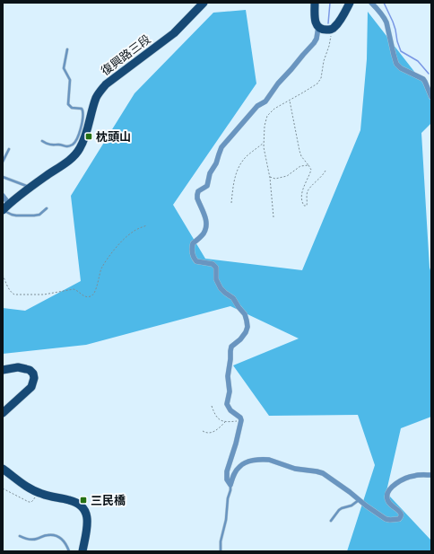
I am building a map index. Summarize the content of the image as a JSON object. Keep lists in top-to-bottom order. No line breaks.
{"streets":{"main road":["復興路三段"]},"places":{"transit":["枕頭山","三民橋"]}}
